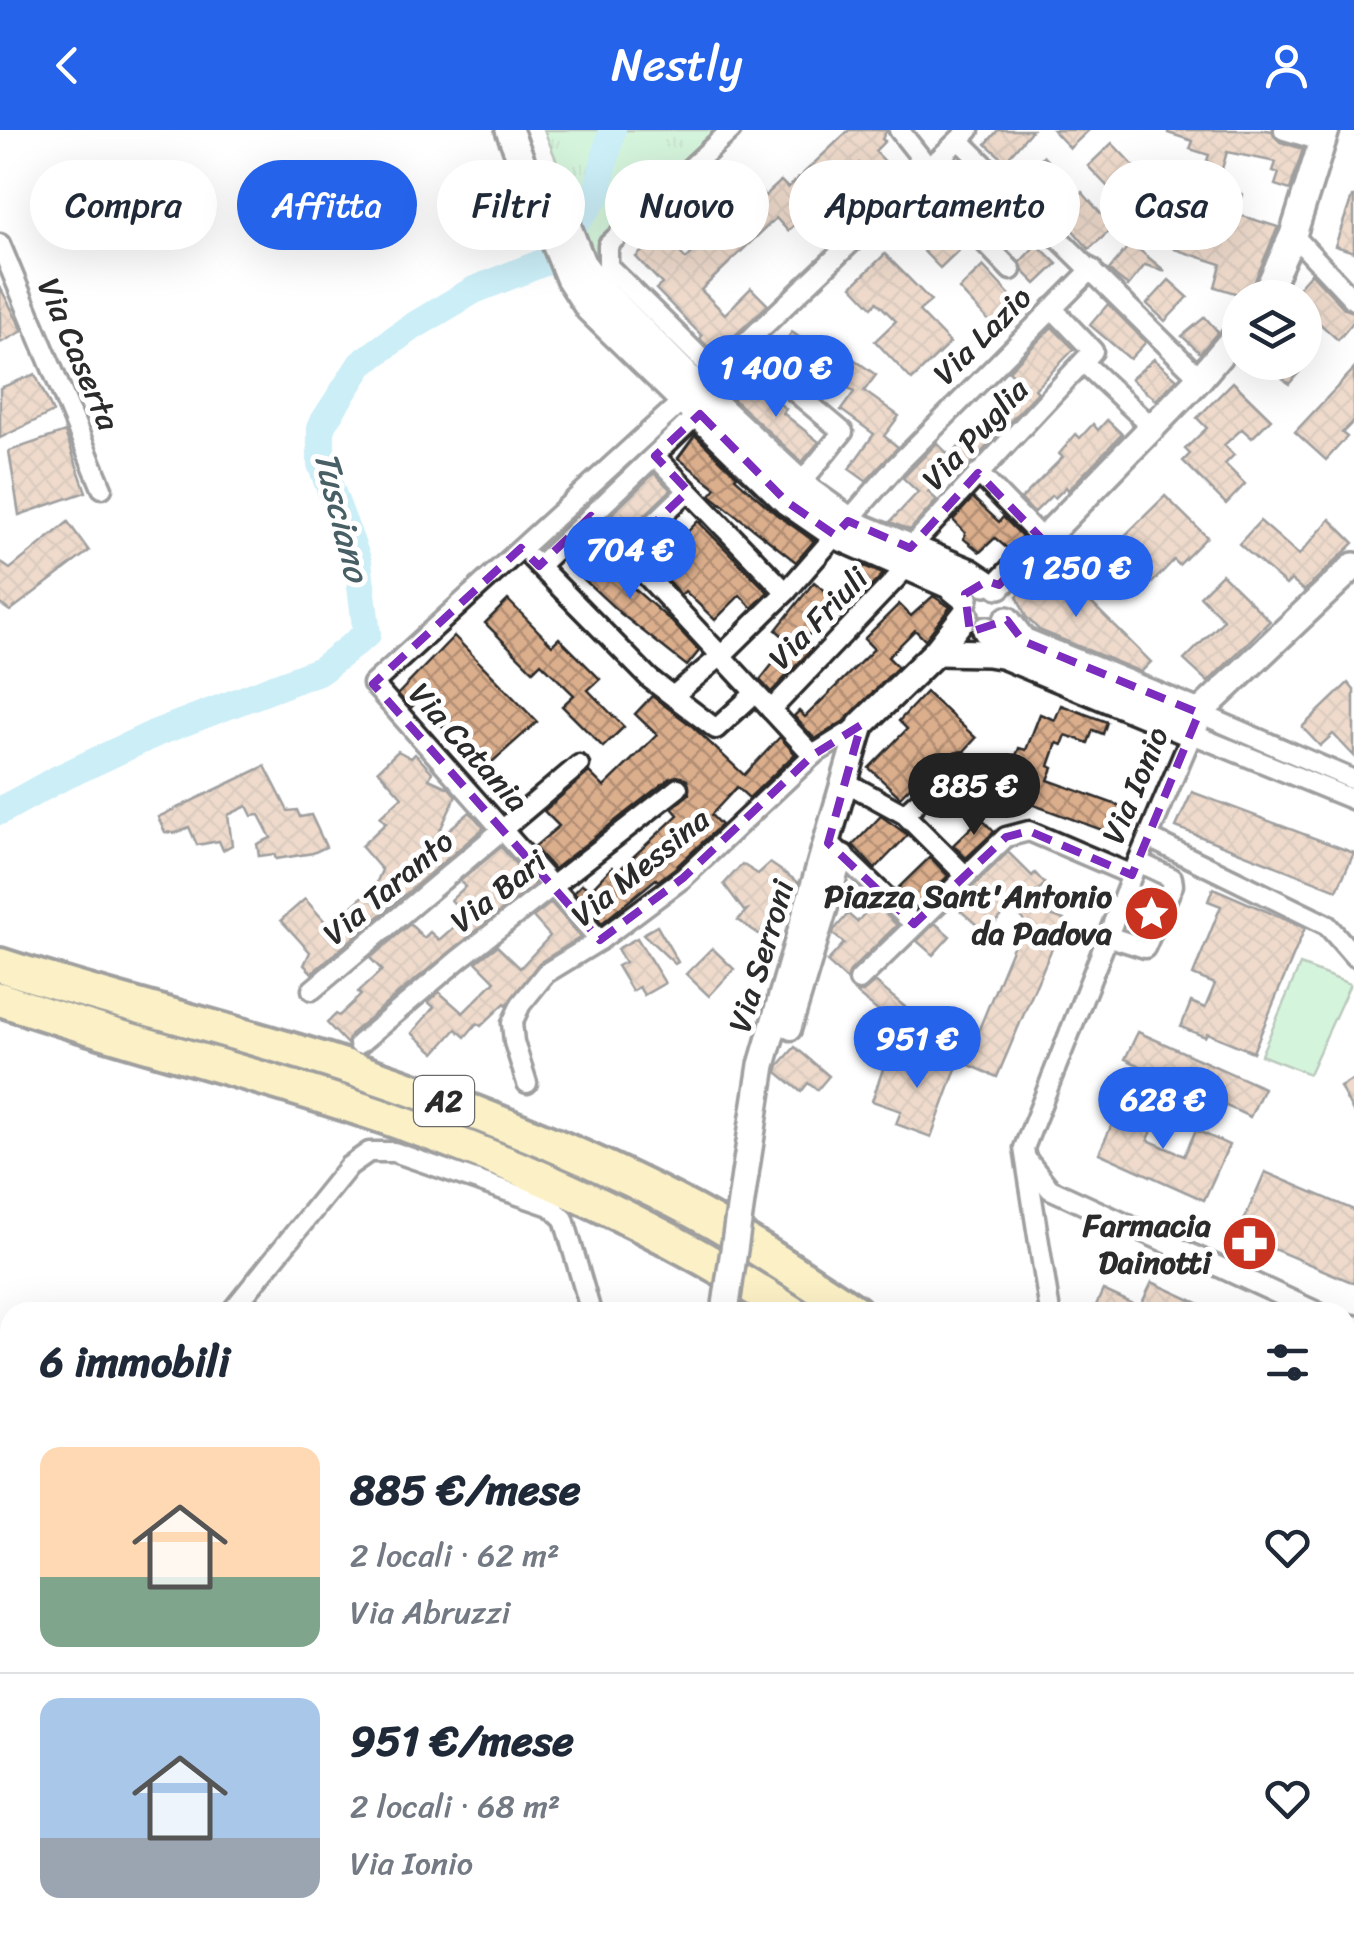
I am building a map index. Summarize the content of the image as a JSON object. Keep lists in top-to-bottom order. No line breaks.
{"streets":{"highway":["A2"],"street":["Via Lazio","Via Caserta","Via Puglia","Via Friuli","Via Catania","Via Ionio","Via Messina","Via Taranto","Via Bari","Via Serroni"]},"crossings":[["Via Puglia","Via Friuli"],["Via Catania","Via Messina"],["Via Catania","Via Taranto"],["Via Catania","Via Bari"],["Via Messina","Via Serroni"]],"water":["Tusciano"],"places":{"place":["Piazza Sant'Antonio da Padova"],"pharmacy":["Farmacia Dainotti"]},"page":{"header":"Nestly","chip":["Compra","Affitta","Filtri","Nuovo","Appartamento","Casa"],"price":["1 400 €","704 €","1 250 €","885 €","951 €","628 €"],"heading":"6 immobili","list":[{"name":"885 €/mese","note":"2 locali · 62 m² · Via Abruzzi"},{"name":"951 €/mese","note":"2 locali · 68 m² · Via Ionio"}]}}
